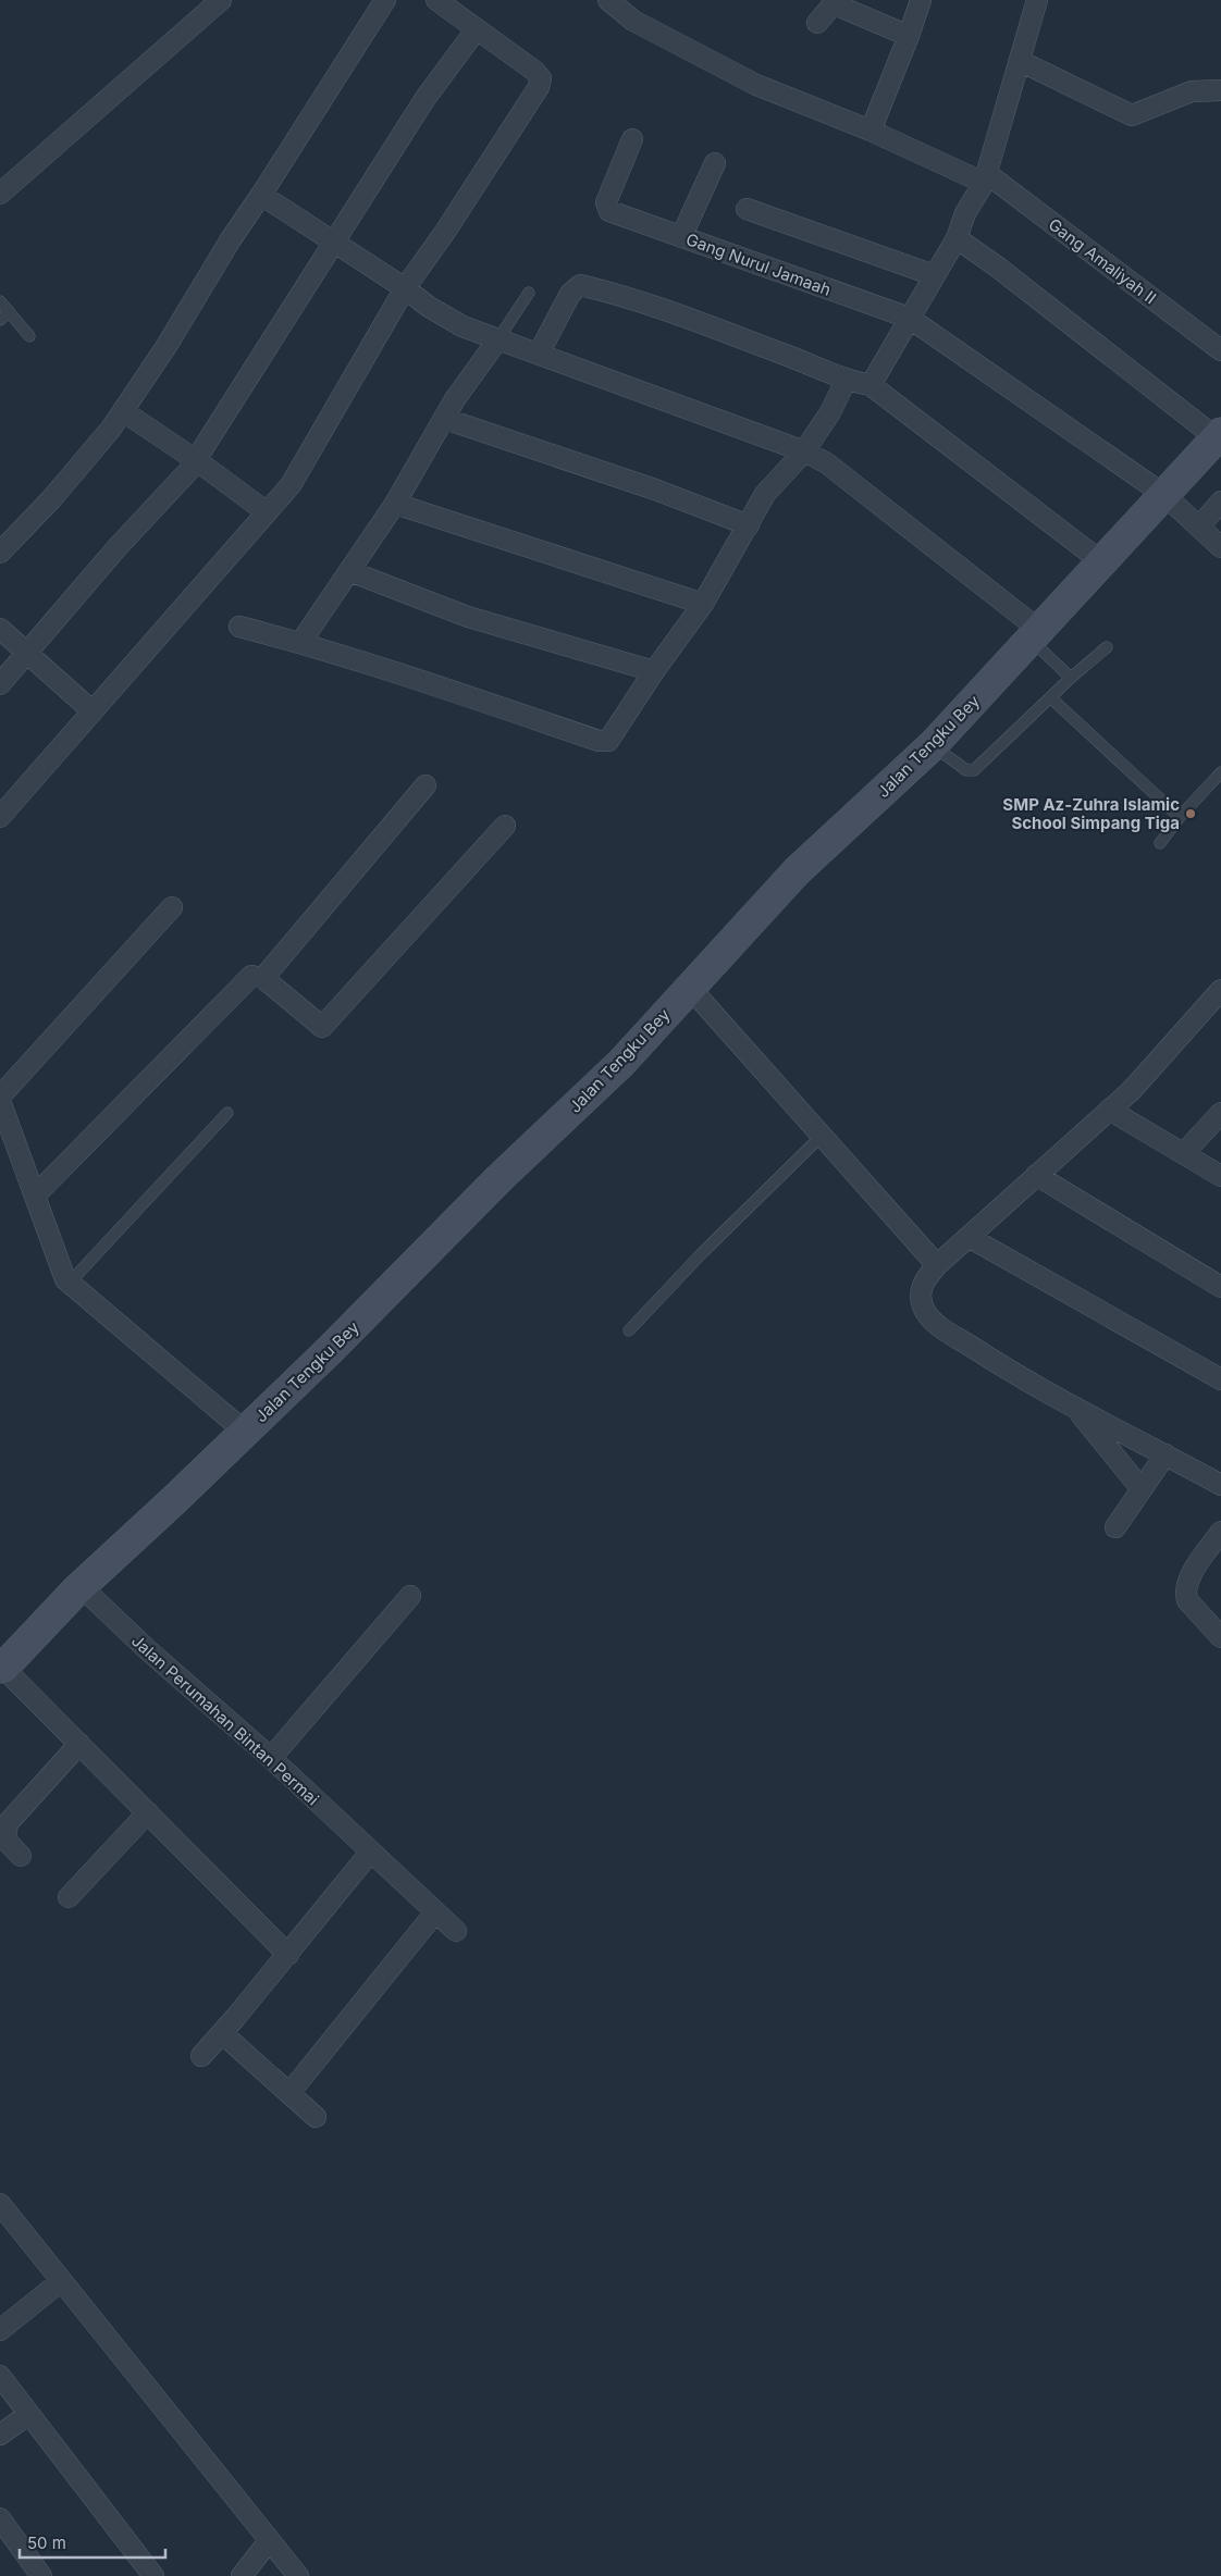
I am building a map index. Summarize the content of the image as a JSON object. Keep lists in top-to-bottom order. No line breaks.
{"streets":{"main road":["Jalan Tengku Bey"],"street":["Gang Amaliyah II","Gang Nurul Jamaah","Jalan Perumahan Bintan Permai"]},"crossings":[["Gang Nurul Jamaah","Jalan Tengku Bey"],["Jalan Tengku Bey","Jalan Perumahan Bintan Permai"]],"places":["SMP Az-Zuhra Islamic School Simpang Tiga"],"scale_bar":"50 m"}
